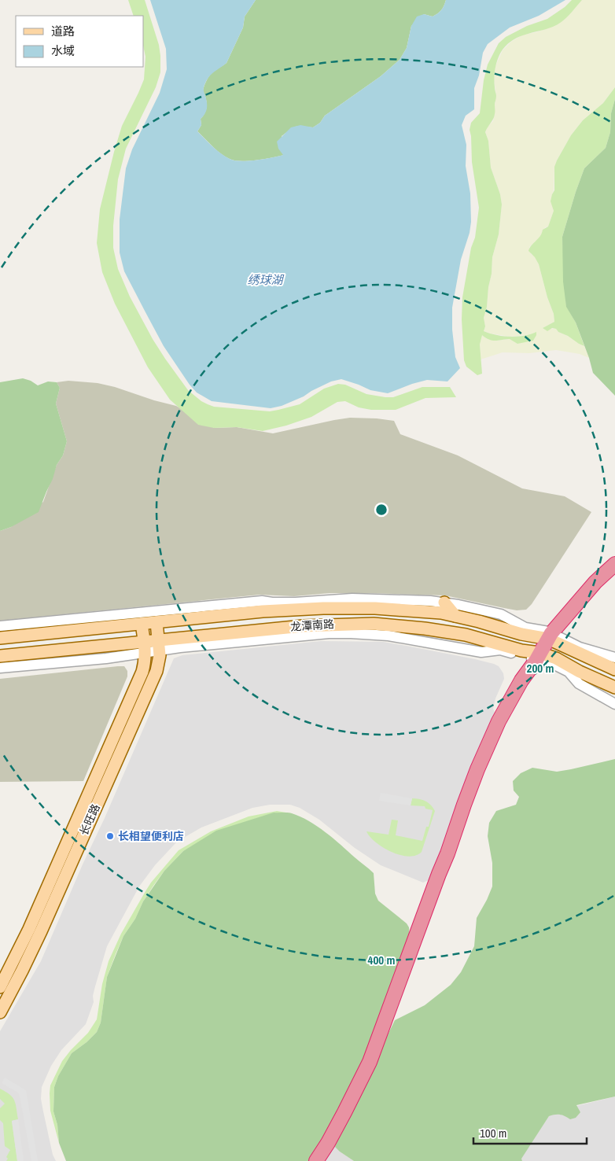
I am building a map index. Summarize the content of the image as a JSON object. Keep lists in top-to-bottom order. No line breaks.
{"streets":{"main road":["龙潭南路","长旺路"]},"crossings":[["龙潭南路","长旺路"]],"water":["绣球湖"],"places":["长相望便利店"],"legend":["道路","水域"],"scale_bar":"100 m","rings":["200 m","400 m"]}
